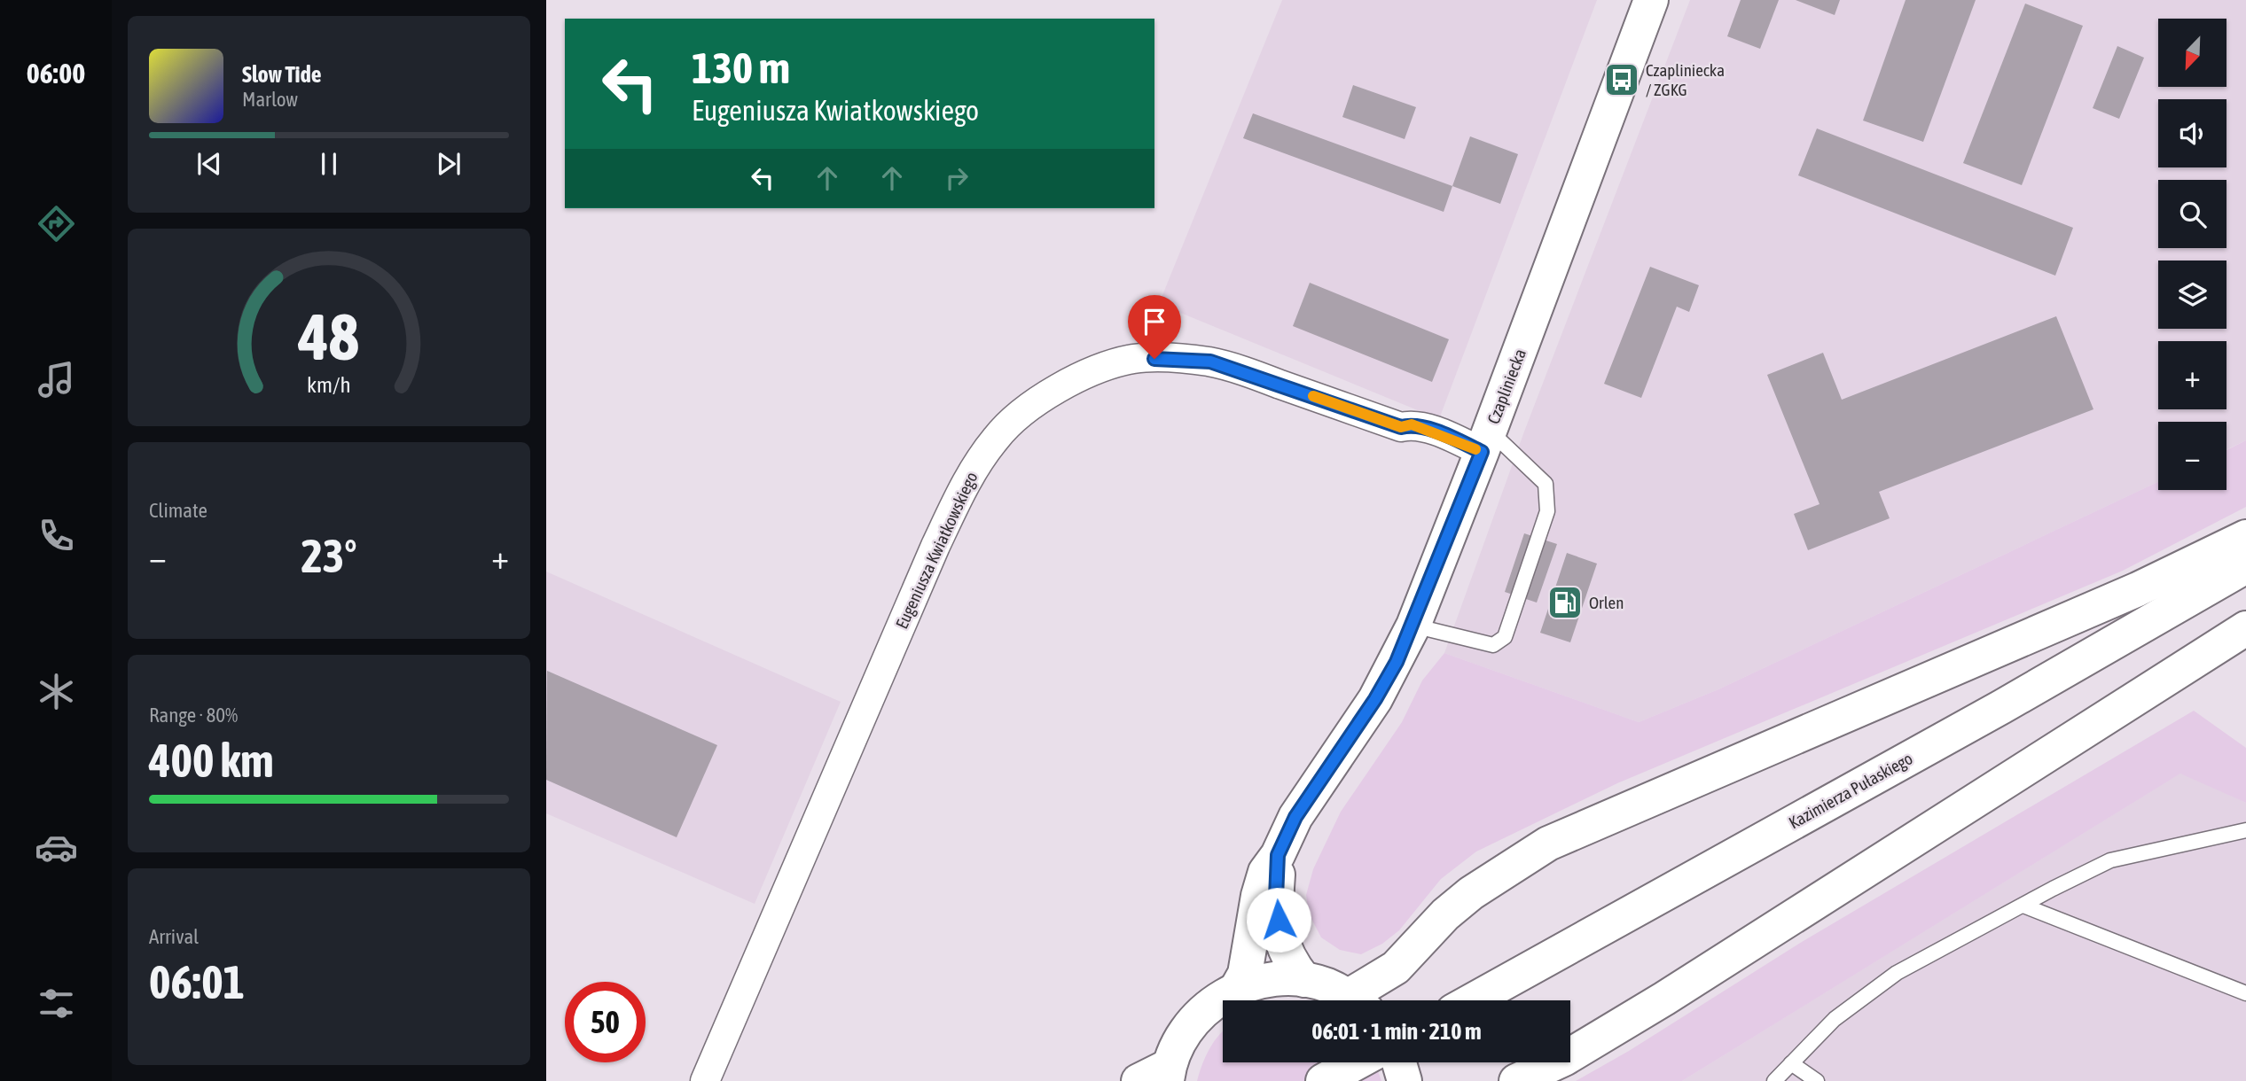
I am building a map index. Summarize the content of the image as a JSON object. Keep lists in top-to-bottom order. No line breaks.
{"streets":{"main road":["Czapliniecka","Kazimierza Pułaskiego"],"street":["Eugeniusza Kwiatkowskiego"]},"crossings":[["Czapliniecka","Eugeniusza Kwiatkowskiego"]],"places":{"bus stop":["Czapliniecka / ZGKG"],"fuel station":["Orlen"]},"north":"bottom left","page":{"tabs":"06:00","map_buttons":["+","−"],"turn":["130 m","Eugeniusza Kwiatkowskiego"],"song":["Slow Tide","Marlow"],"tile":["Climate",["Range · 80%","400 km"],["Arrival","06:01"]],"heat":["−","23°","+"],"limit":"50","trip":"06:01 · 1 min · 210 m","gauge":["48","km/h"]}}
